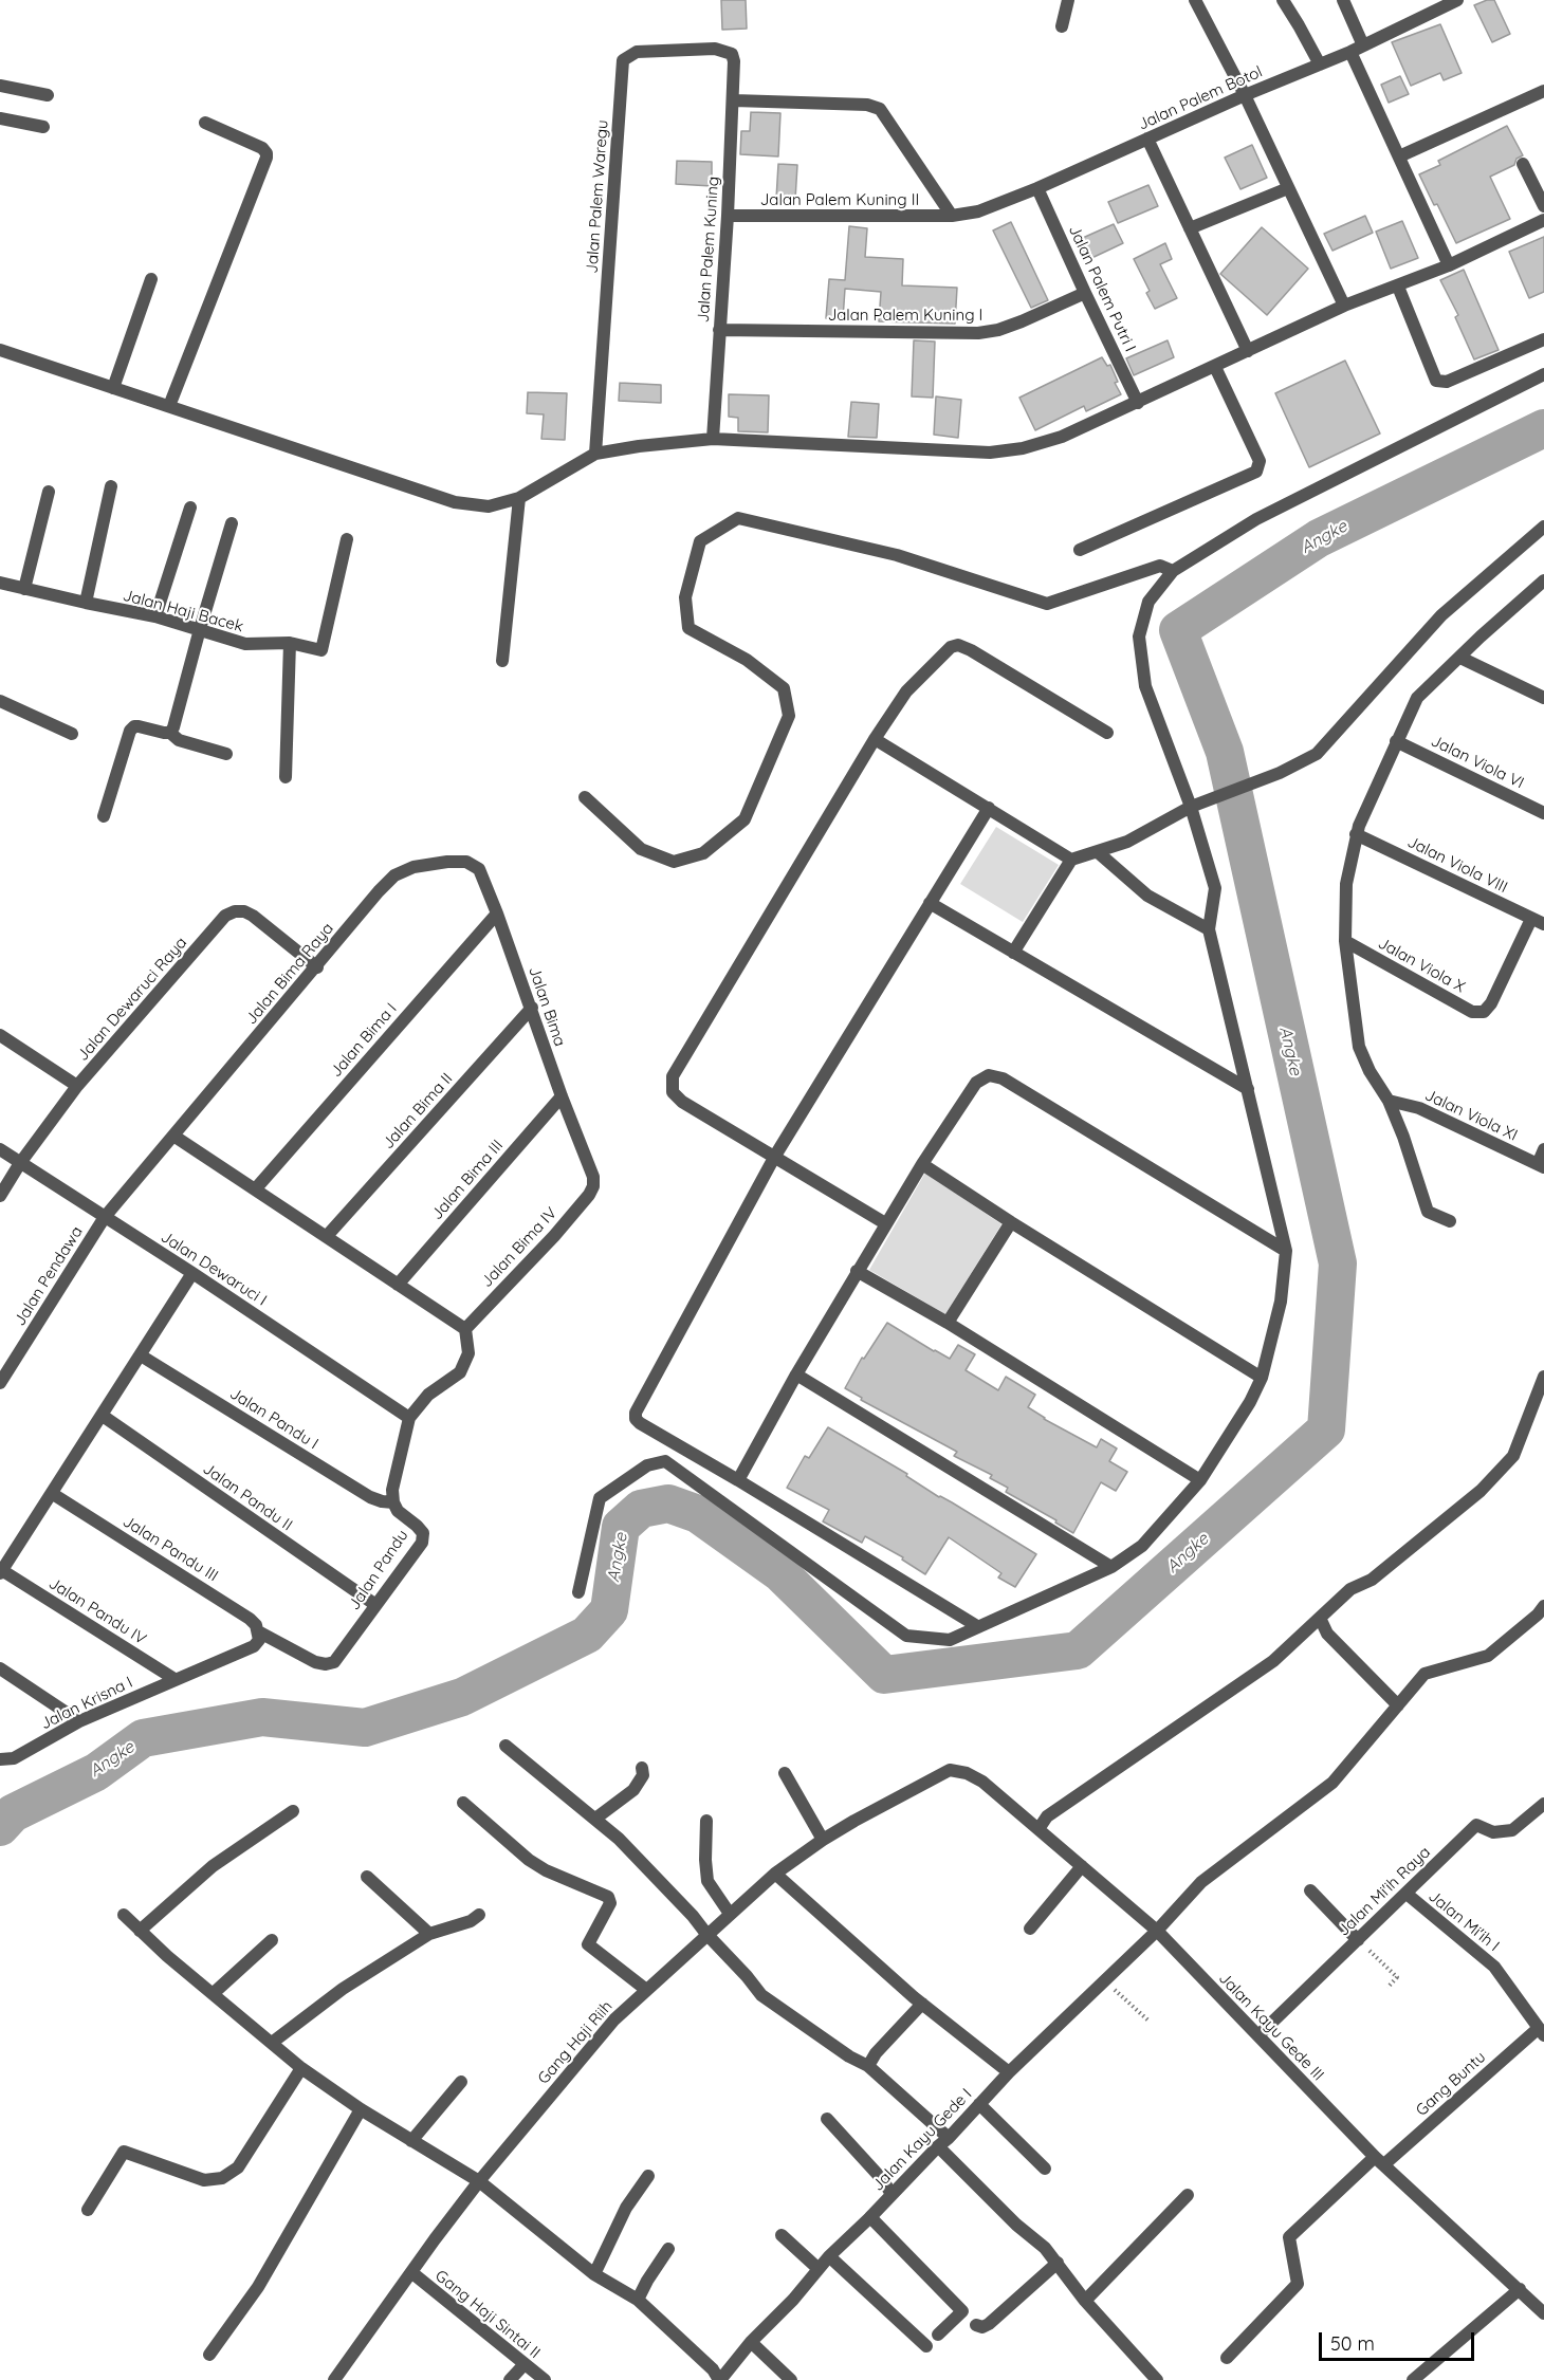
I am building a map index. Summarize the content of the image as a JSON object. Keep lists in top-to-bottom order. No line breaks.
{"streets":{"street":["Jalan Palem Botol","Jalan Palem Waregu","Jalan Palem Kuning II","Jalan Palem Kuning","Jalan Palem Putri I","Jalan Palem Kuning I","Jalan Haji Bacek","Jalan Viola VI","Jalan Viola VIII","Jalan Viola X","Jalan Bima Raya","Jalan Dewaruci Raya","Jalan Bima","Jalan Bima I","Jalan Bima II","Jalan Viola XI","Jalan Bima III","Jalan Bima IV","Jalan Dewaruci I","Jalan Pendawa","Jalan Pandu I","Jalan Pandu II","Jalan Pandu III","Jalan Pandu","Jalan Pandu IV","Jalan Krisna I","Jalan Mi'ih Raya","Jalan Mi'ih I","Jalan Kayu Gede III","Gang Haji Riih","Gang Buntu","Jalan Kayu Gede I","Gang Haji Sintai II"]},"crossings":[["Jalan Palem Botol","Jalan Palem Kuning II"],["Jalan Palem Botol","Jalan Palem Putri I"],["Jalan Palem Waregu","Jalan Palem Kuning"],["Jalan Palem Kuning II","Jalan Palem Kuning"],["Jalan Palem Kuning","Jalan Palem Kuning I"],["Jalan Palem Putri I","Jalan Palem Kuning I"],["Jalan Viola VIII","Jalan Viola X"],["Jalan Bima Raya","Jalan Dewaruci Raya"],["Jalan Bima Raya","Jalan Bima"],["Jalan Bima Raya","Jalan Dewaruci I"],["Jalan Bima Raya","Jalan Pendawa"],["Jalan Dewaruci Raya","Jalan Dewaruci I"],["Jalan Bima","Jalan Bima I"],["Jalan Bima","Jalan Bima II"],["Jalan Bima","Jalan Bima III"],["Jalan Bima","Jalan Bima IV"],["Jalan Dewaruci I","Jalan Pendawa"],["Jalan Pandu I","Jalan Pandu"],["Jalan Pandu II","Jalan Pandu"],["Jalan Pandu III","Jalan Pandu"],["Jalan Pandu IV","Jalan Krisna I"],["Jalan Mi'ih Raya","Jalan Mi'ih I"],["Jalan Mi'ih Raya","Jalan Kayu Gede III"],["Jalan Mi'ih I","Gang Buntu"],["Jalan Kayu Gede III","Gang Haji Riih"],["Jalan Kayu Gede III","Gang Buntu"],["Jalan Kayu Gede III","Jalan Kayu Gede I"],["Gang Haji Riih","Gang Haji Sintai II"]],"water":["Angke"],"scale_bar":"50 m"}
